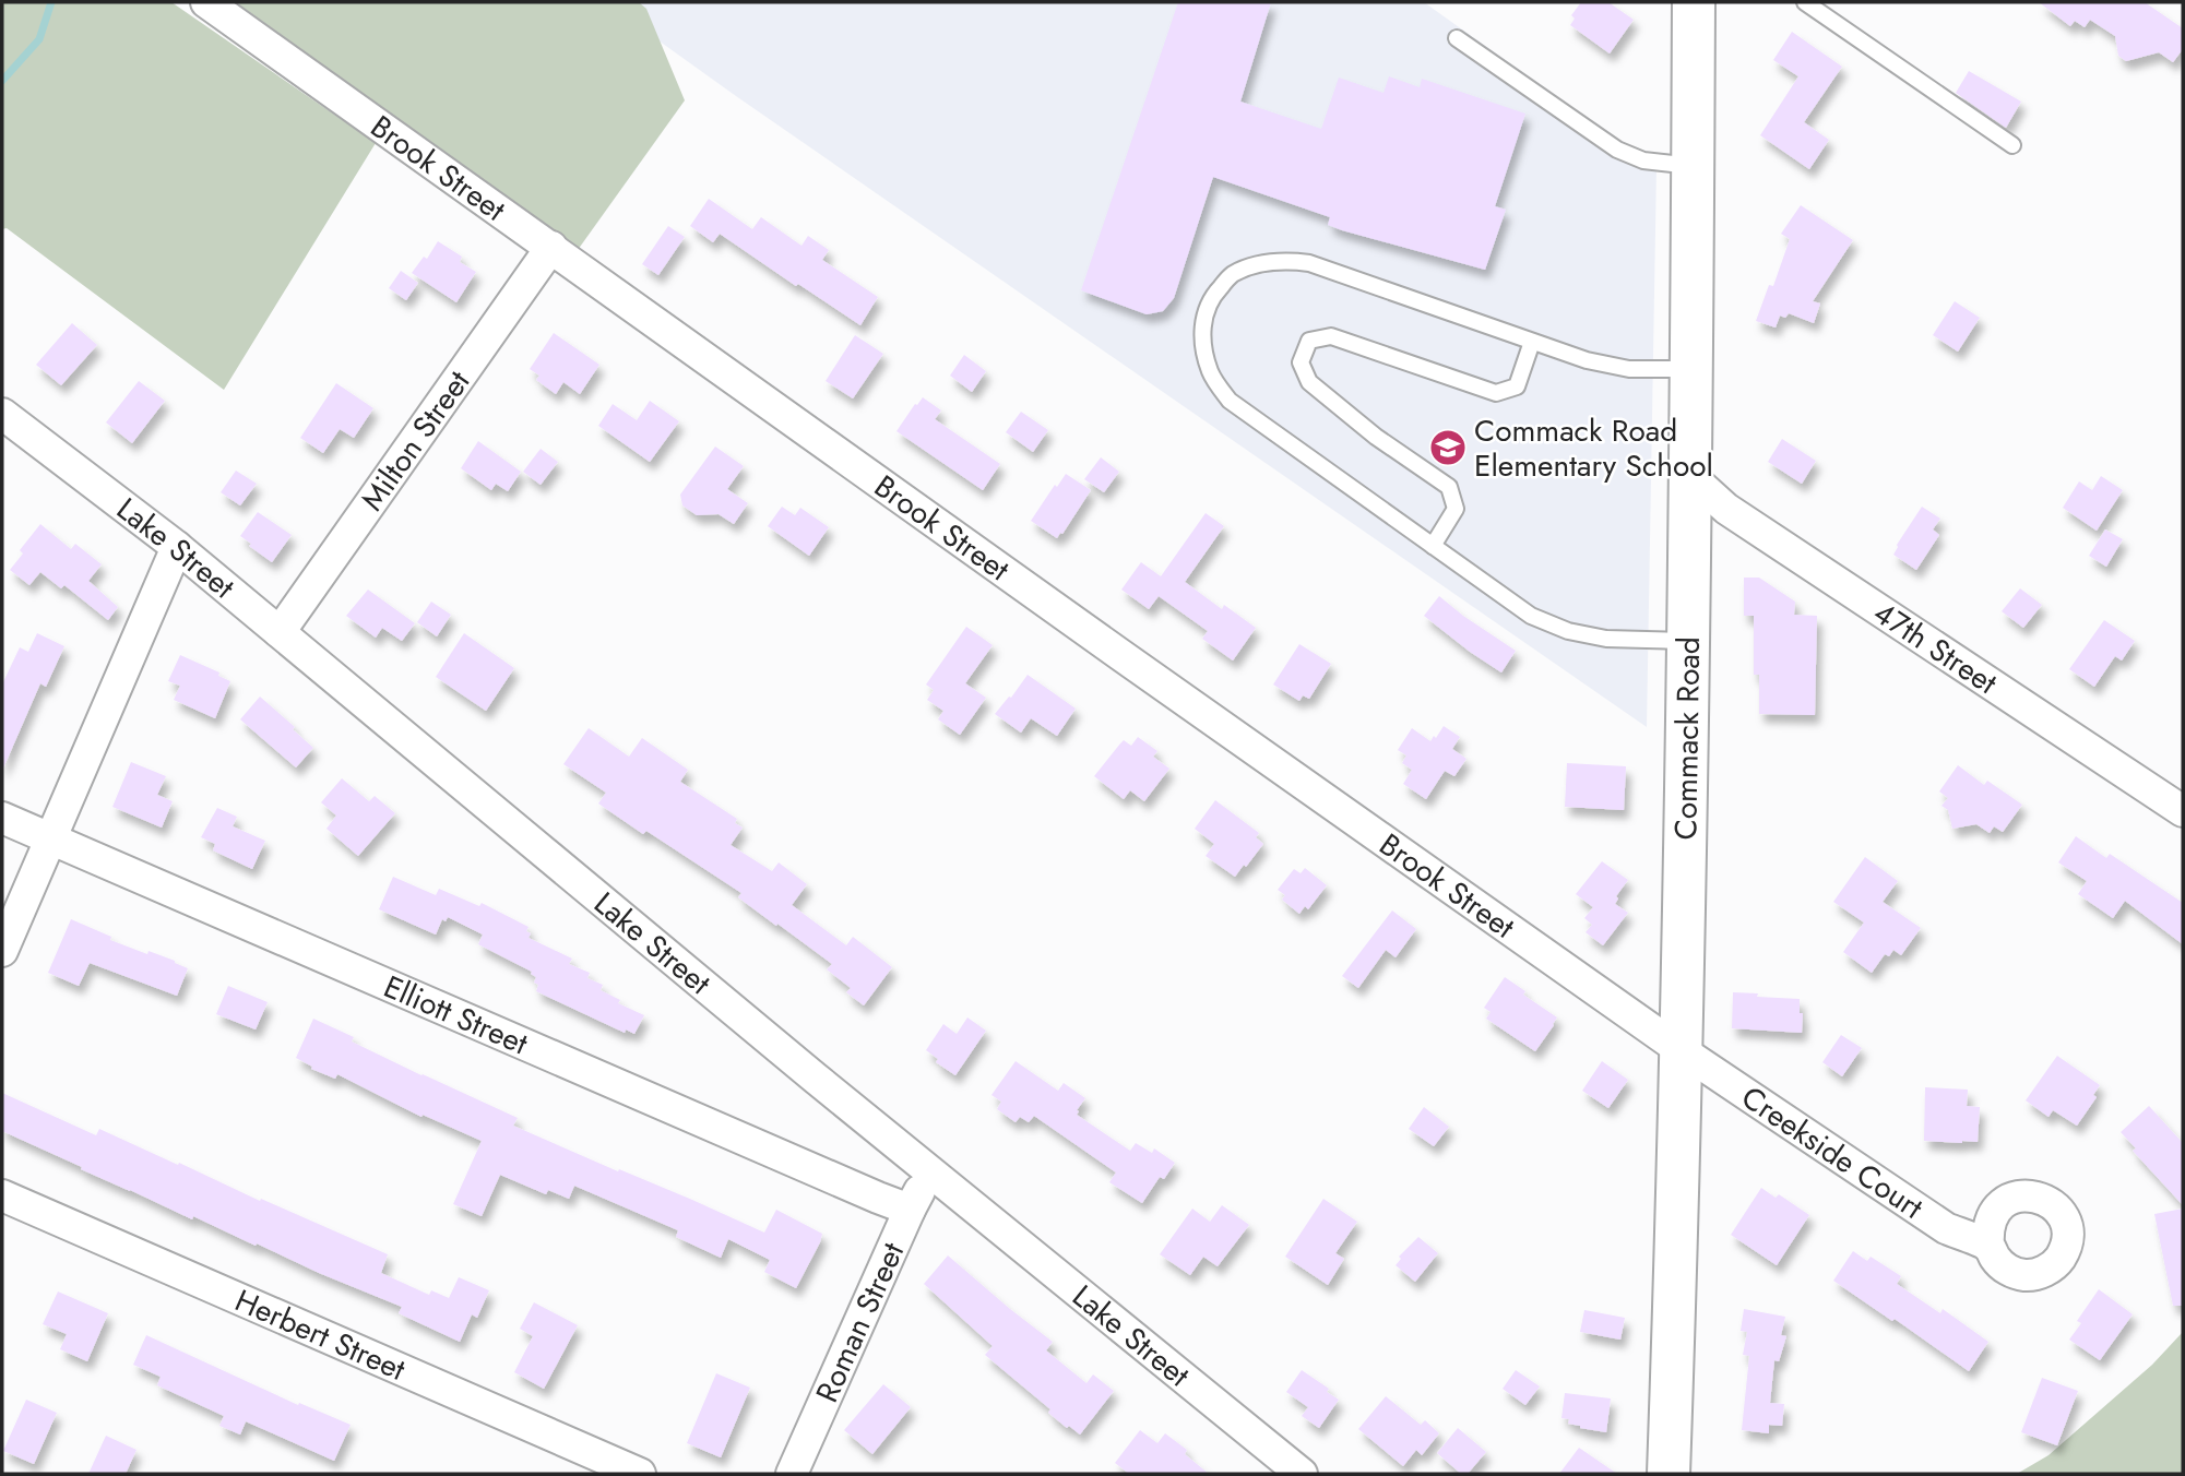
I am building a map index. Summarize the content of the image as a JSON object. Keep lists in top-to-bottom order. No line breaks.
{"streets":{"street":["Brook Street","Milton Street","Lake Street","47th Street","Commack Road","Elliott Street","Creekside Court","Roman Street","Herbert Street"]},"crossings":[["Brook Street","Milton Street"],["Brook Street","Commack Road"],["Brook Street","Creekside Court"],["Milton Street","Lake Street"],["Lake Street","Roman Street"],["47th Street","Commack Road"],["Commack Road","Creekside Court"],["Elliott Street","Roman Street"]],"places":{"school or university":["Commack Road Elementary School"]}}
